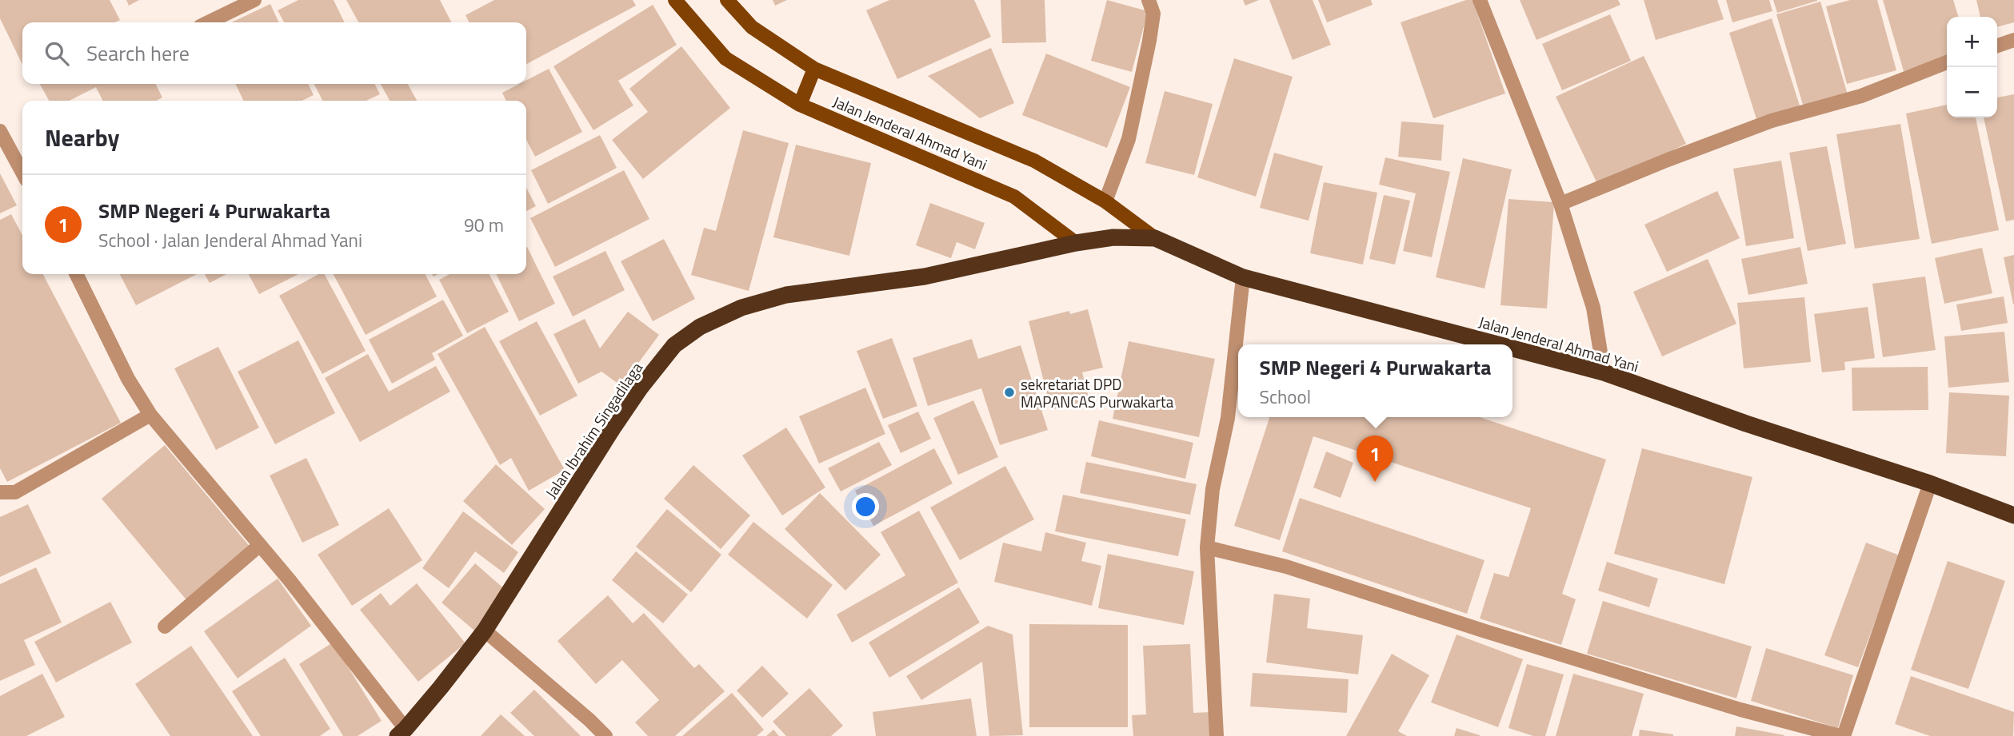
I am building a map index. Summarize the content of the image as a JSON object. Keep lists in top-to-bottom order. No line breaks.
{"streets":{"highway":["Jalan Jenderal Ahmad Yani","Jalan Ibrahim Singadilaga"]},"crossings":[["Jalan Jenderal Ahmad Yani","Jalan Ibrahim Singadilaga"]],"places":["sekretariat DPD MAPANCAS Purwakarta"],"page":{"map_buttons":["+","−"],"search":"Search here","heading":"Nearby","list":[{"mark":"1","name":"SMP Negeri 4 Purwakarta","note":"School · Jalan Jenderal Ahmad Yani","value":"90 m"}],"popup":["SMP Negeri 4 Purwakarta","School"],"pins":"1"}}
